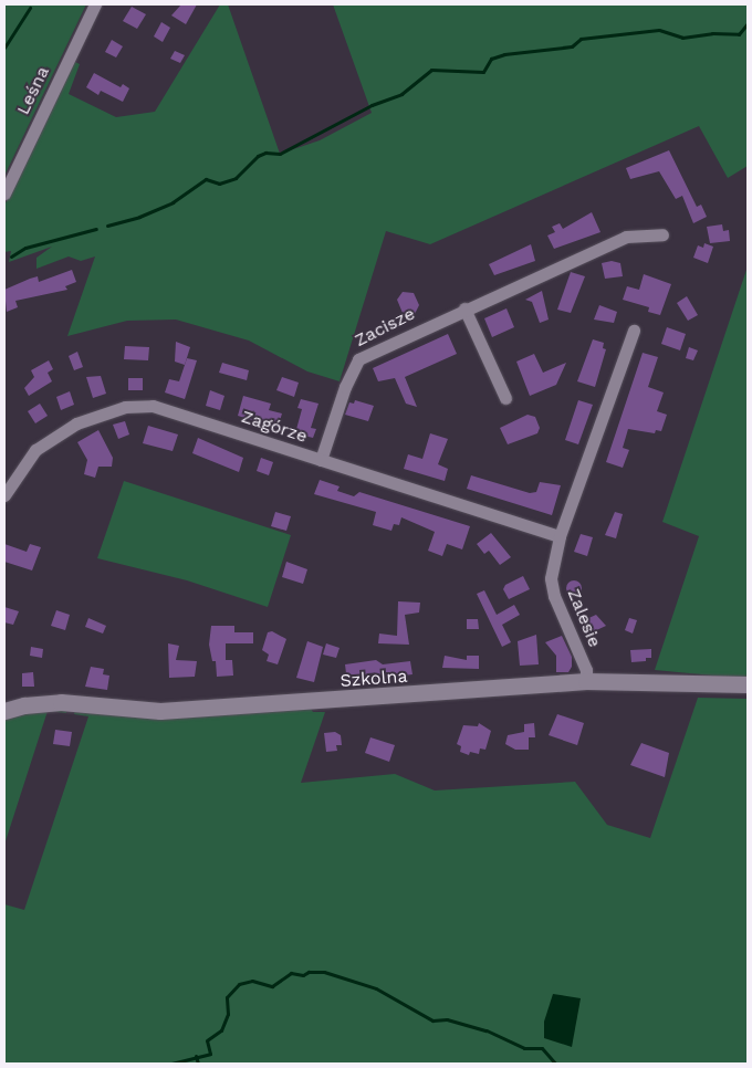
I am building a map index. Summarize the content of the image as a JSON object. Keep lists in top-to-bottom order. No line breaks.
{"streets":{"street":["Leśna","Zacisze","Zagórze","Zalesie","Szkolna"]},"crossings":[["Zacisze","Zagórze"],["Zagórze","Zalesie"],["Zalesie","Szkolna"]]}
